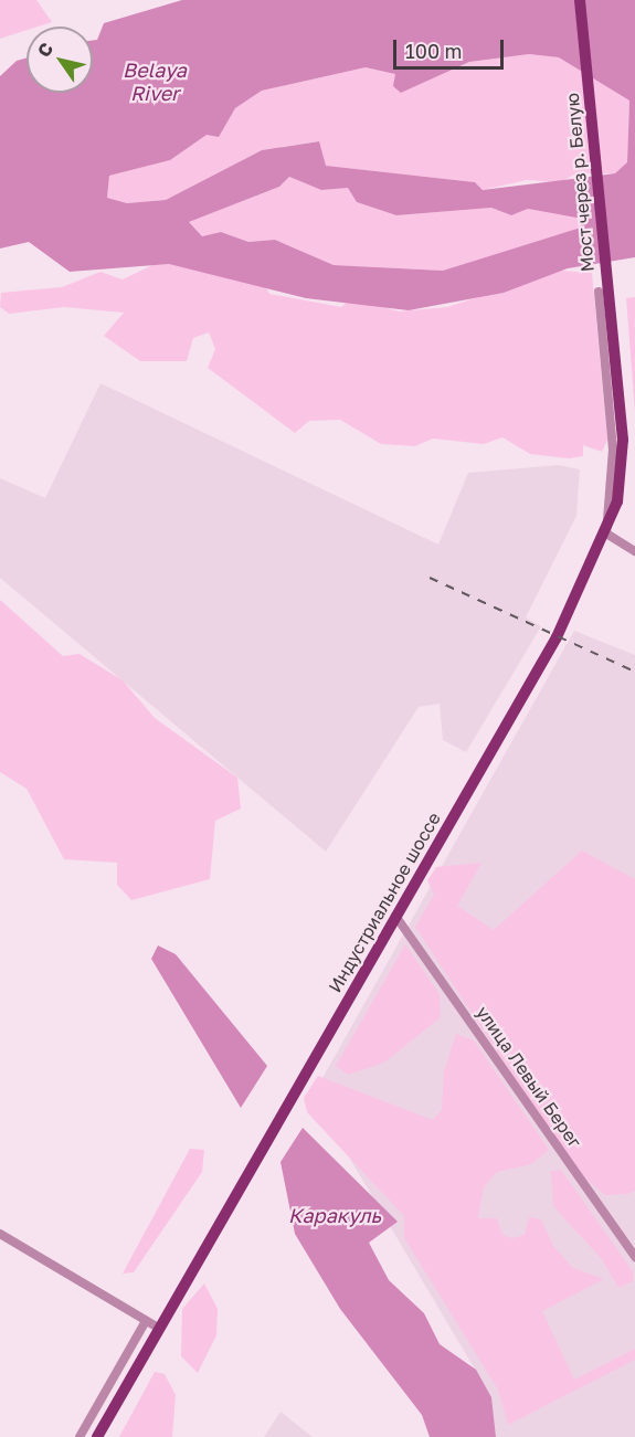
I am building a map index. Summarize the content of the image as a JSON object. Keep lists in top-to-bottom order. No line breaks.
{"streets":{"main road":["Мост через р. Белую","Индустриальное шоссе"],"street":["улица Левый Берег"]},"crossings":[["Мост через р. Белую","Индустриальное шоссе"],["Индустриальное шоссе","улица Левый Берег"]],"water":["Belaya River","Каракуль"],"scale_bar":"100 m","north":"top left"}
